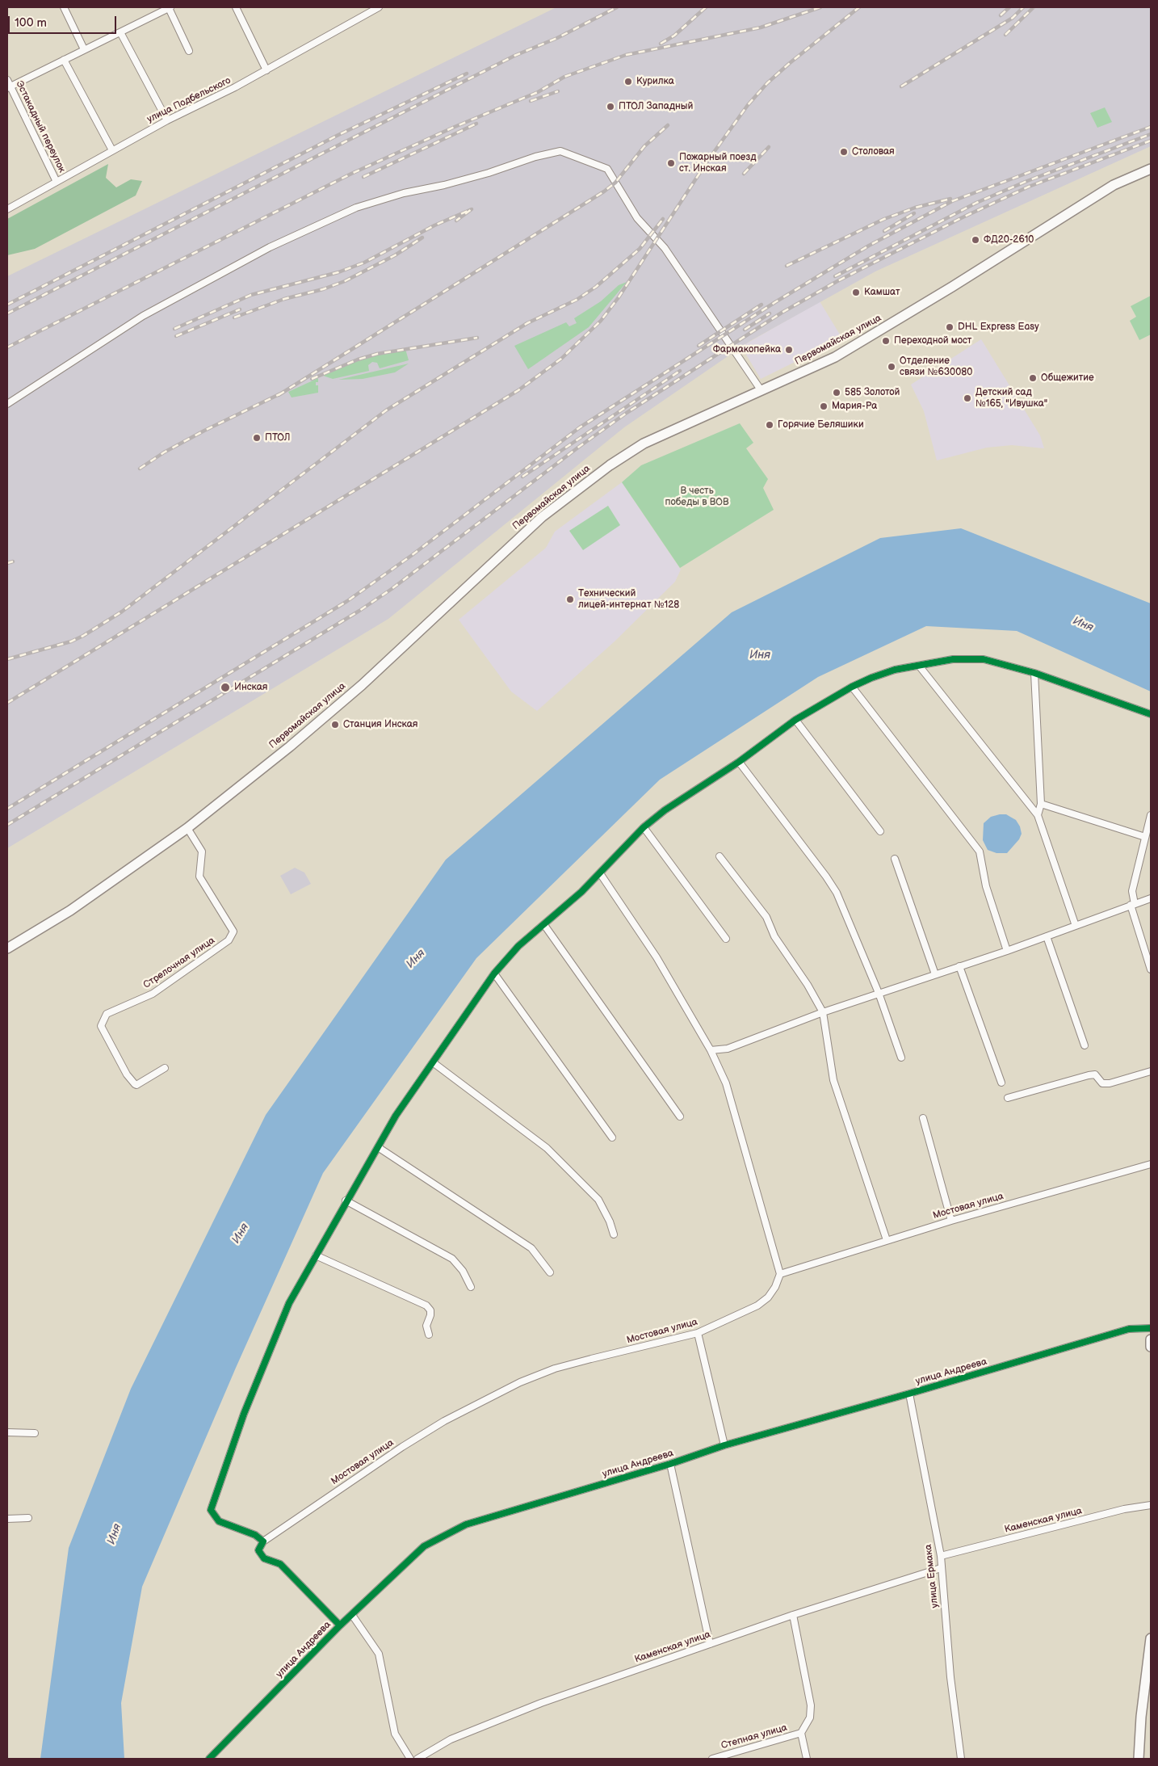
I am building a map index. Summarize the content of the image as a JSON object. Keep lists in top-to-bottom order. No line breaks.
{"streets":{"main road":["Первомайская улица"],"street":["улица Подбельского","Эстакадный переулок","Стрелочная улица","Мостовая улица","улица Андреева","Каменская улица","улица Ермака","Степная улица"]},"crossings":[["улица Подбельского","Эстакадный переулок"],["Первомайская улица","Стрелочная улица"],["улица Андреева","улица Ермака"],["Каменская улица","улица Ермака"]],"water":["Иня"],"parks":["В честь победы в ВОВ"],"places":["Курилка","ПТОЛ Западный","Столовая","Пожарный поезд ст. Инская","ФД20-2610","Камшат","DHL Express Easy","Переходной мост","Фармакопейка","Отделение связи №630080","Общежитие","585 Золотой","Детский сад №165, \"Ивушка\"","Мария-Ра","Горячие Беляшики","ПТОЛ","Технический лицей-интернат №128","Инская","Станция Инская"],"scale_bar":"100 m"}
